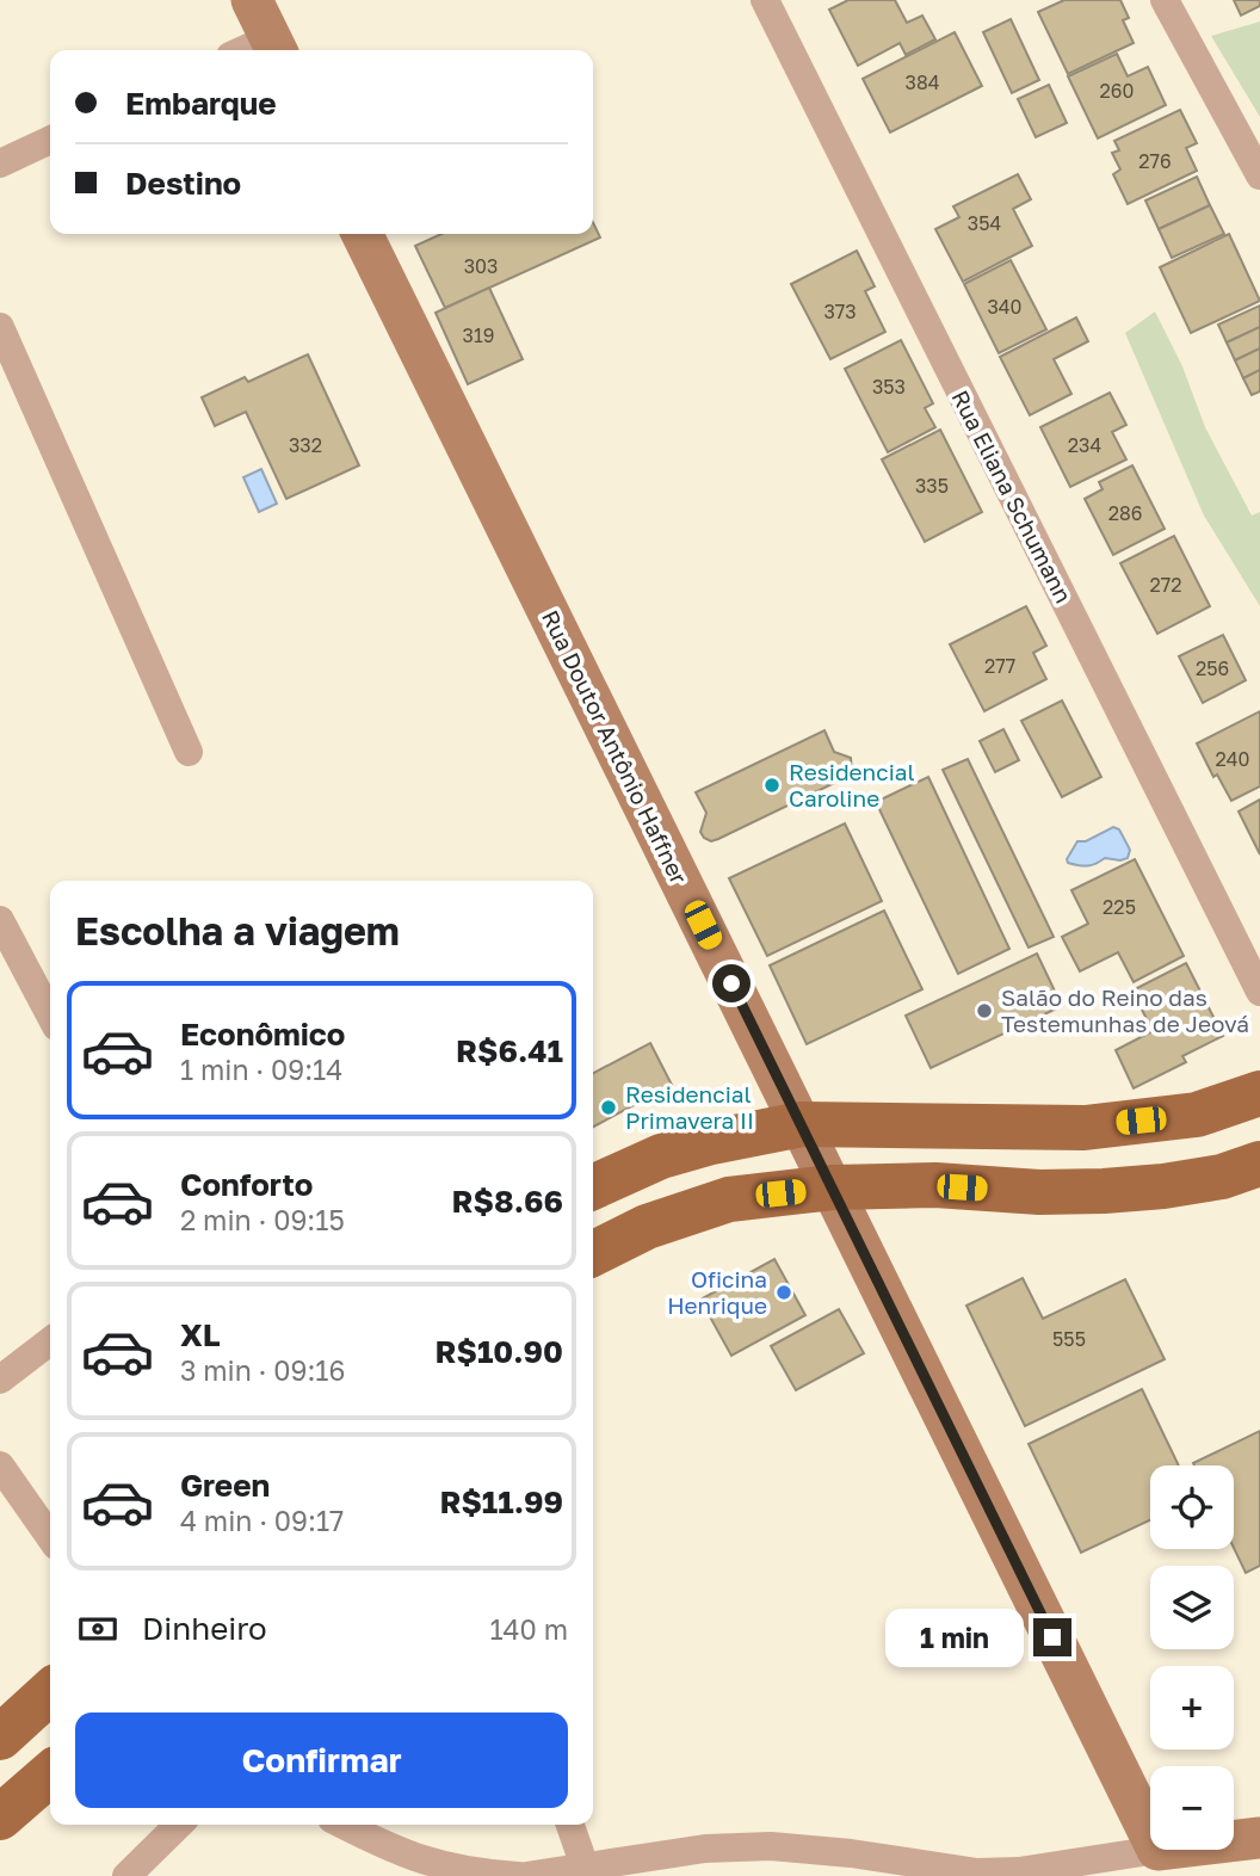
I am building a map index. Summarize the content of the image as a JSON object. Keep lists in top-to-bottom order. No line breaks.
{"streets":{"street":["Rua Eliana Schumann","Rua Doutor Antônio Haffner"]},"places":["Residencial Caroline","Salão do Reino das Testemunhas de Jeová","Residencial Primavera II","Oficina Henrique"],"house_numbers":["384","260","276","354","303","340","373","319","353","332","234","335","286","272","277","256","240","225","555"],"page":{"banner":["Embarque","Destino"],"heading":"Escolha a viagem","list":[{"name":"Econômico","note":"1 min · 09:14","value":"R$6.41"},{"name":"Conforto","note":"2 min · 09:15","value":"R$8.66"},{"name":"XL","note":"3 min · 09:16","value":"R$10.90"},{"name":"Green","note":"4 min · 09:17","value":"R$11.99"}],"map_buttons":["+","−"],"pay":["Dinheiro","140 m"],"bubble":"1 min","buttons":"Confirmar"}}
